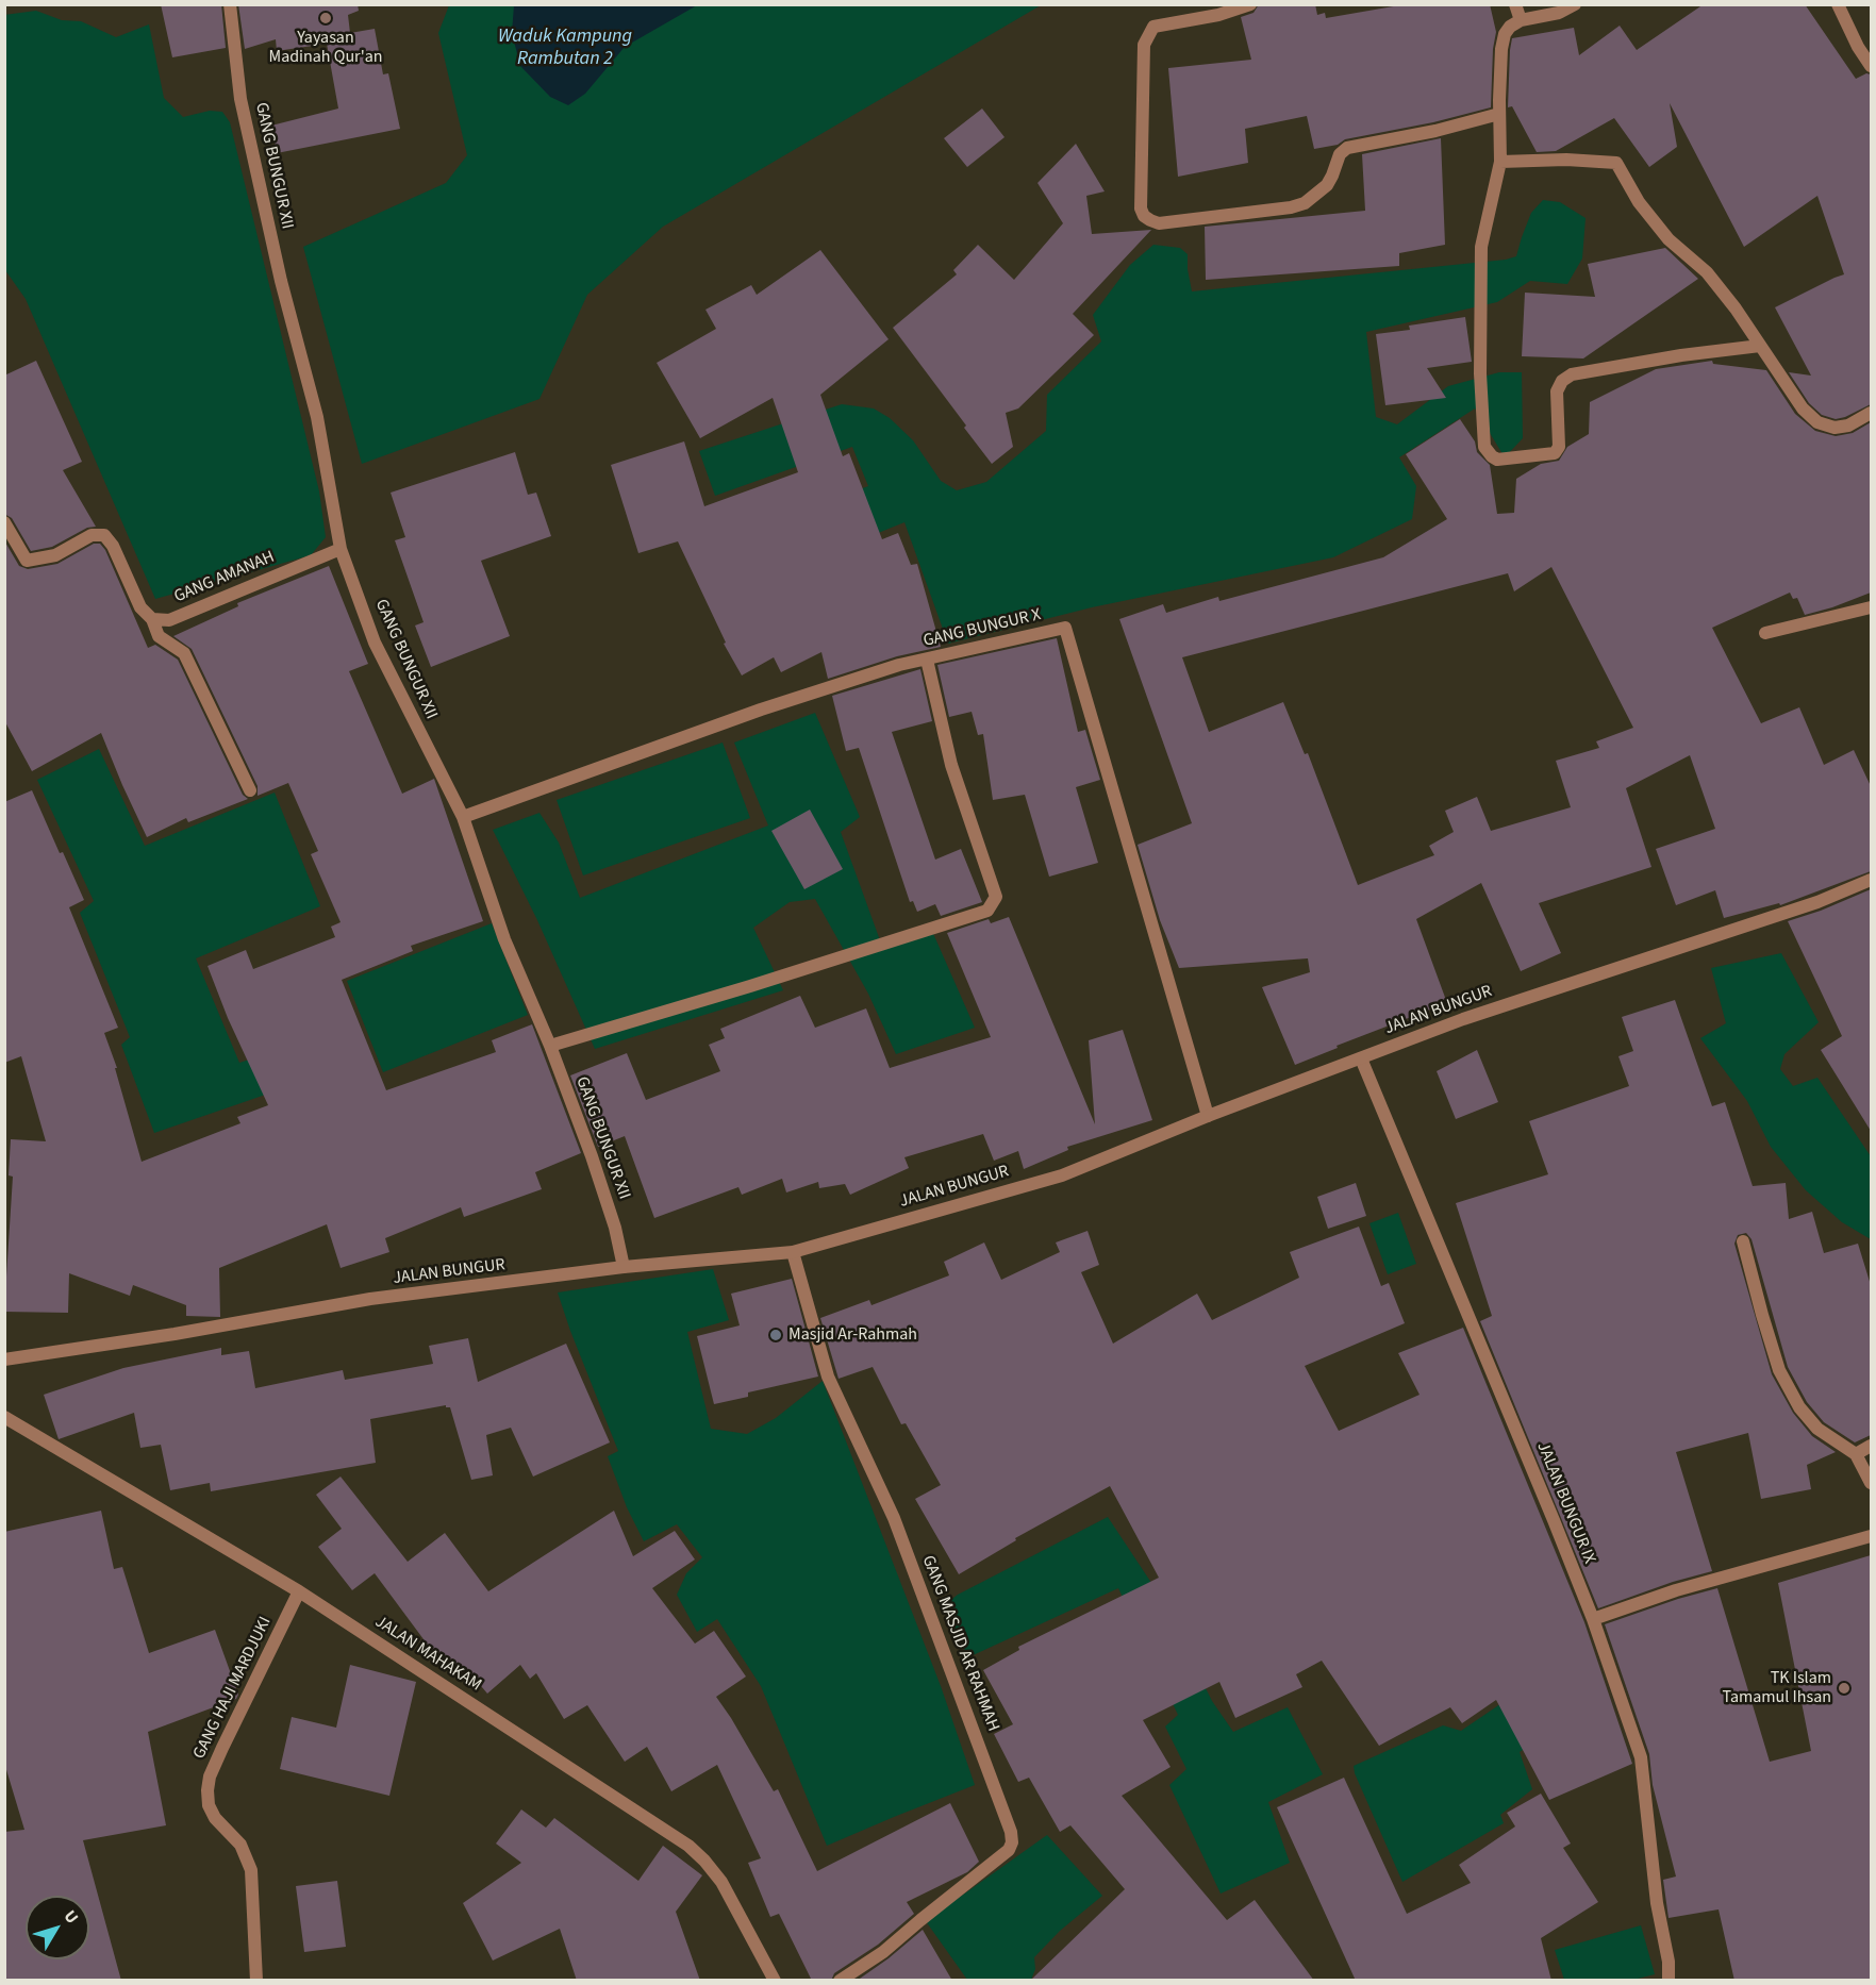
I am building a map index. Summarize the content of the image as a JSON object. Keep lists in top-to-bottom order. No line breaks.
{"streets":{"street":["GANG BUNGUR XII","GANG AMANAH","GANG BUNGUR X","JALAN BUNGUR","JALAN BUNGUR IX","GANG MASJID AR RAHMAH","JALAN MAHAKAM","GANG HAJI MARDJUKI"]},"crossings":[["GANG BUNGUR XII","GANG AMANAH"],["GANG BUNGUR XII","GANG BUNGUR X"],["GANG BUNGUR XII","JALAN BUNGUR"],["GANG BUNGUR X","JALAN BUNGUR"],["JALAN BUNGUR","JALAN BUNGUR IX"],["JALAN BUNGUR","GANG MASJID AR RAHMAH"],["JALAN MAHAKAM","GANG HAJI MARDJUKI"]],"water":["Waduk Kampung Rambutan 2"],"places":["Yayasan Madinah Qur'an","Masjid Ar-Rahmah","TK Islam Tamamul Ihsan"],"north":"top right"}
